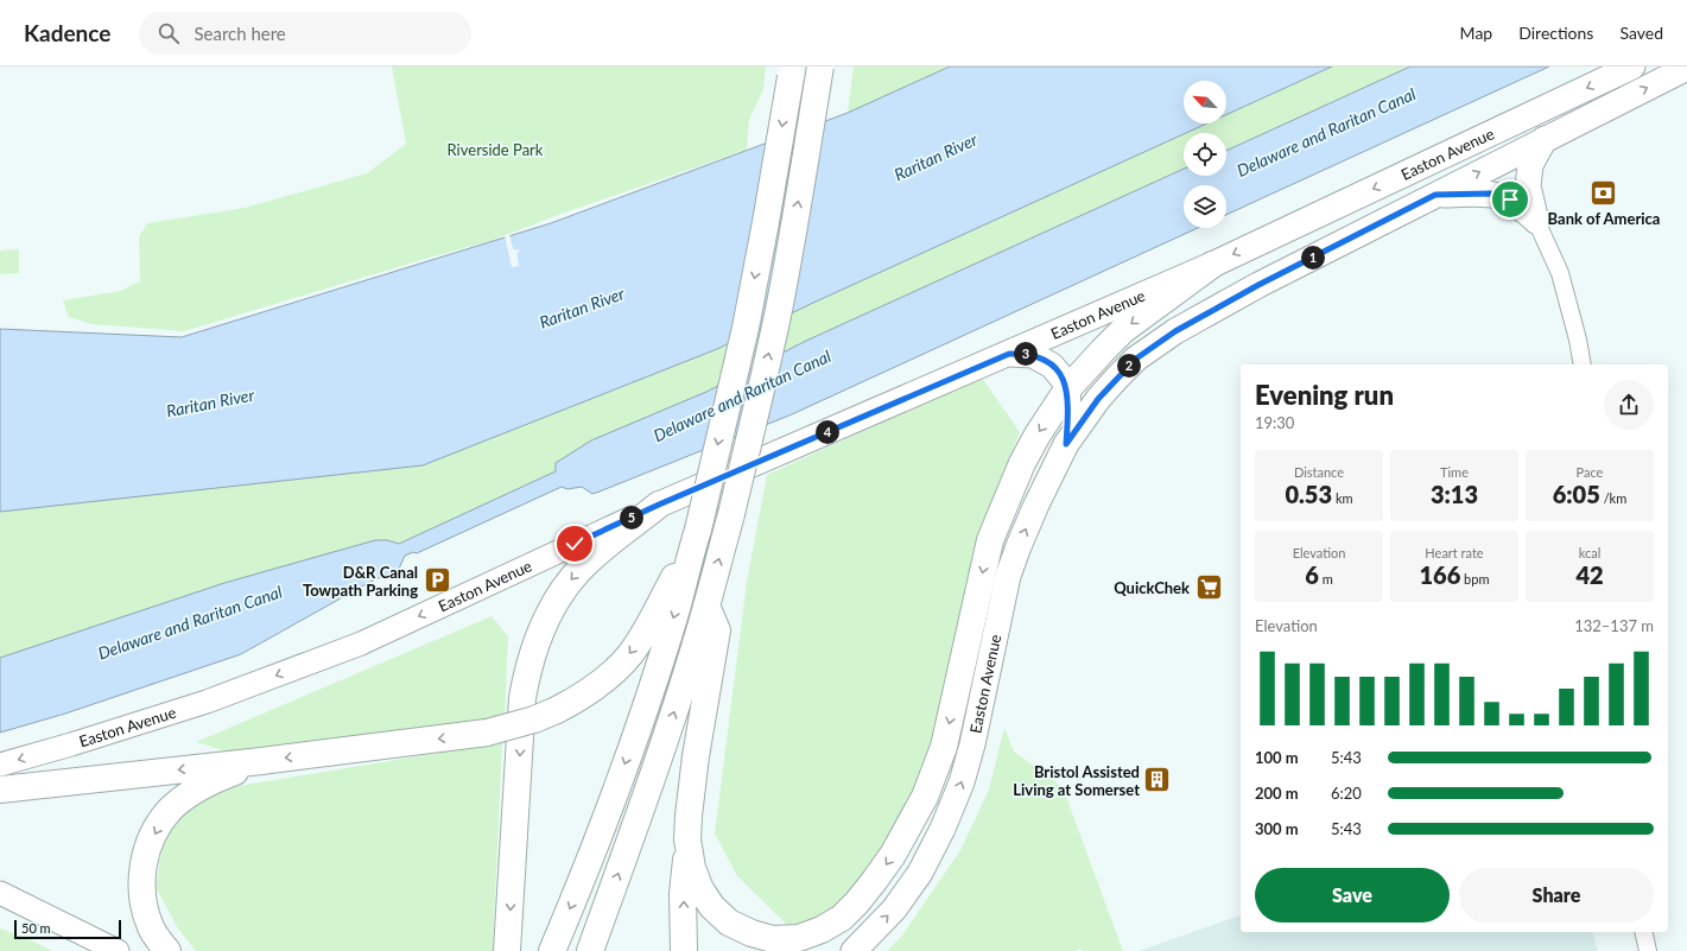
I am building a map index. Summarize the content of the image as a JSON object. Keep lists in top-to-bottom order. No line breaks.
{"streets":{"main road":["Easton Avenue"]},"water":["Delaware and Raritan Canal","Raritan River"],"parks":["Riverside Park"],"places":{"bank":["Bank of America"],"parking":["D&R Canal Towpath Parking"],"supermarket":["QuickChek"],"building":["Bristol Assisted Living at Somerset"]},"scale_bar":"50 m","north":"top left","page":{"header":"Kadence","search":"Search here","nav":["Map","Directions","Saved"],"pins":["1","3","2","4","5"],"heading":["Evening run","19:30"],"stats":[["Distance","0.53 km"],["Time","3:13"],["Pace","6:05 /km"],["Elevation","6 m"],["Heart rate","166 bpm"],["kcal","42"]],"chart":["Elevation","132–137 m"],"list":[{"name":"100 m","note":"5:43"},{"name":"200 m","note":"6:20"},{"name":"300 m","note":"5:43"}],"buttons":["Save","Share"],"scale":"50 m"}}
